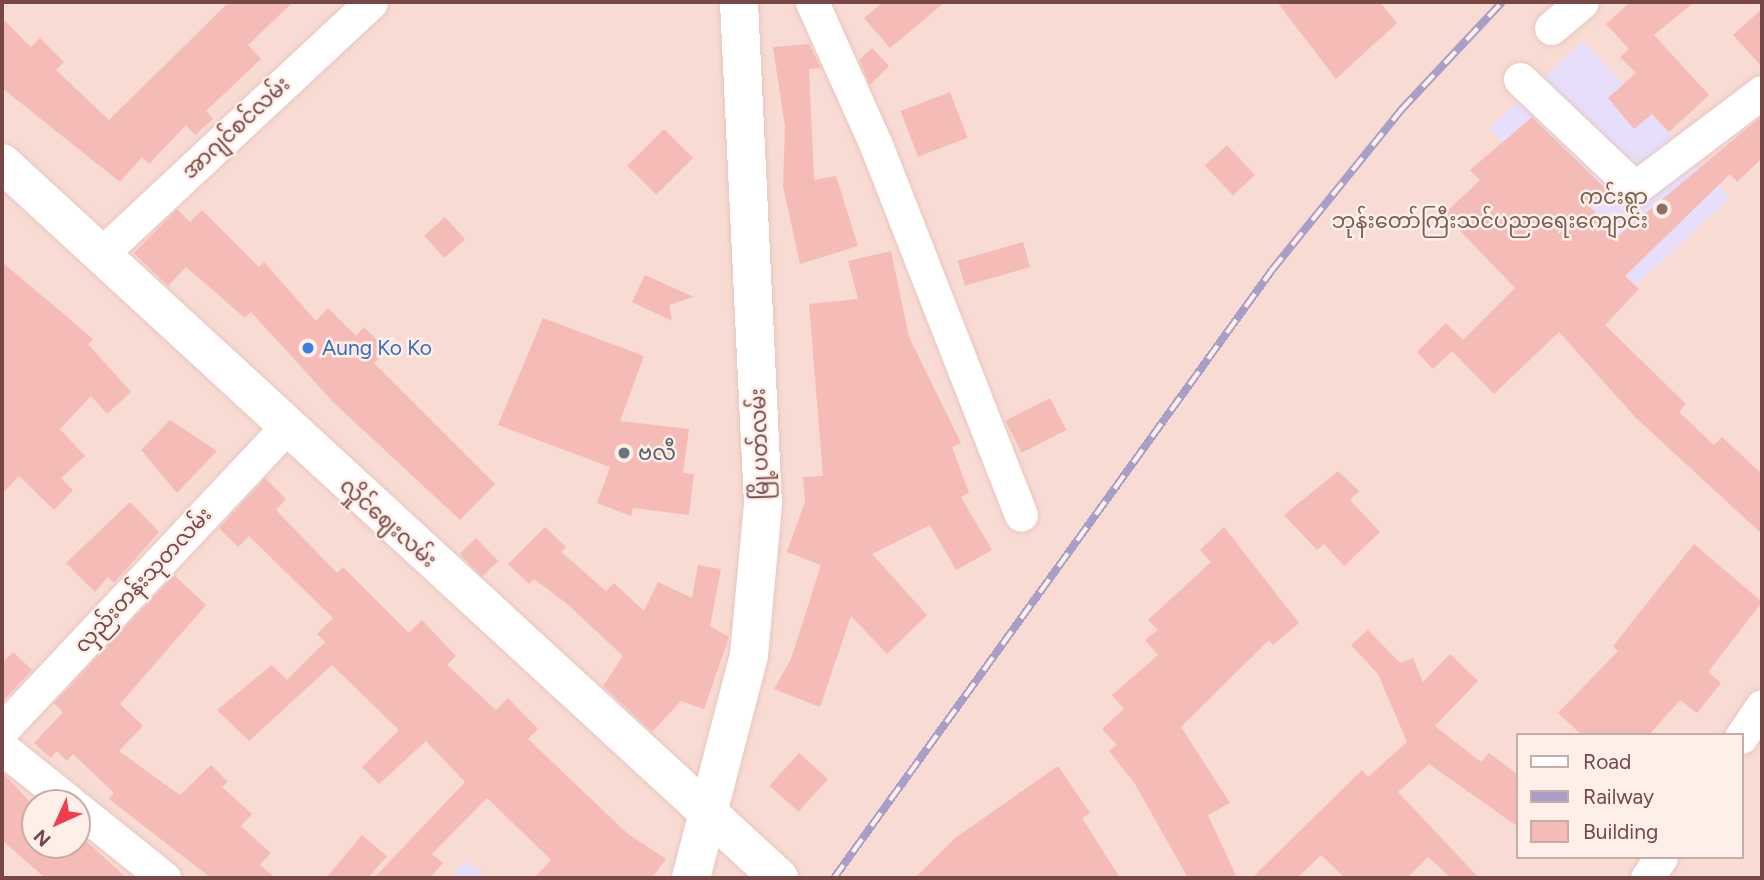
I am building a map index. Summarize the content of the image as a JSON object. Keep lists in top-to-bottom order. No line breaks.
{"streets":{"street":["အာဂျင်စင်လမ်း","မြို့ပတ်လမ်း","လှိုင်ဈေးလမ်း","လှည်းတန်းသုတလမ်း"]},"crossings":[["အာဂျင်စင်လမ်း","လှိုင်ဈေးလမ်း"],["မြို့ပတ်လမ်း","လှိုင်ဈေးလမ်း"],["လှိုင်ဈေးလမ်း","လှည်းတန်းသုတလမ်း"]],"places":["ကင်းရွာ ဘုန်းတော်ကြီးသင်ပညာရေးကျောင်း","Aung Ko Ko","ဗလီ"],"legend":["Road","Railway","Building"],"north":"bottom left"}
